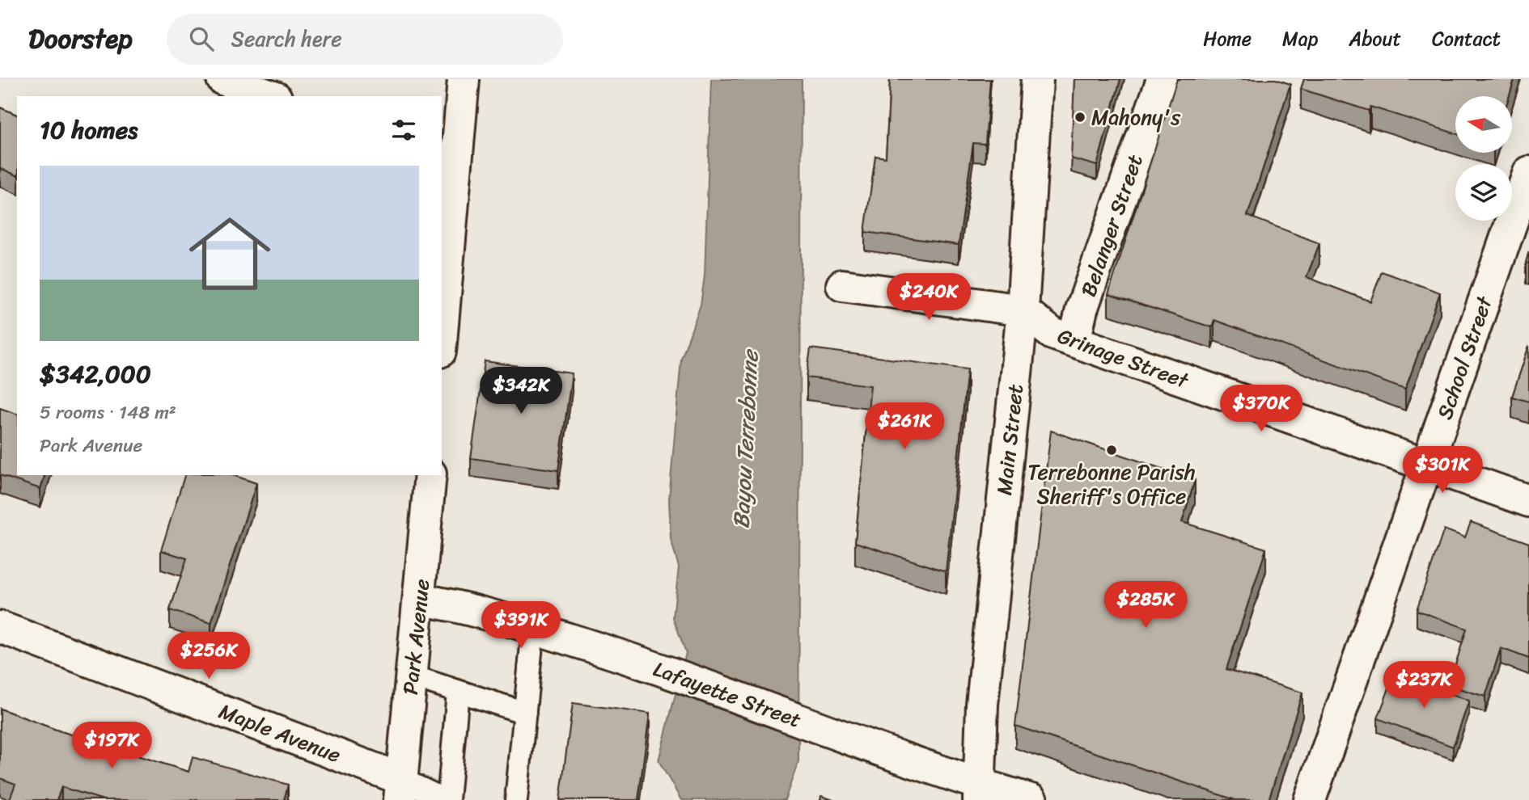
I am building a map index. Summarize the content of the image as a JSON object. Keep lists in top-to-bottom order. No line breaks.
{"streets":{"street":["Belanger Street","Grinage Street","School Street","Main Street","Park Avenue","Lafayette Street","Maple Avenue"]},"crossings":[["Belanger Street","Grinage Street"],["Grinage Street","School Street"],["Grinage Street","Main Street"],["Main Street","Lafayette Street"],["Park Avenue","Lafayette Street"],["Park Avenue","Maple Avenue"]],"water":["Bayou Terrebonne"],"places":["Mahony's","Terrebonne Parish Sheriff's Office"],"north":"left","page":{"header":"Doorstep","search":"Search here","nav":["Home","Map","About","Contact"],"heading":"10 homes","list":[{"name":"$342,000","note":"5 rooms · 148 m² · Park Avenue"}],"price":["$240K","$342K","$370K","$261K","$301K","$285K","$391K","$256K","$237K","$197K"]}}
